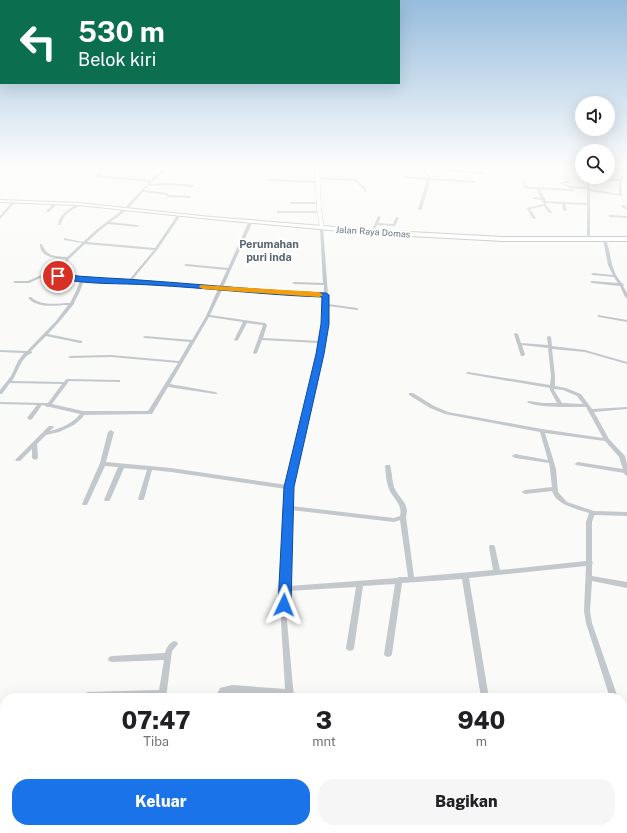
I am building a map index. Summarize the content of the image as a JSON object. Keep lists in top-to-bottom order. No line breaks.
{"streets":{"highway":["Jalan Raya Domas"]},"districts":["Perumahan puri inda"],"page":{"turn":["530 m","Belok kiri"],"eta":["07:47","Tiba","3","mnt","940","m"],"buttons":["Keluar","Bagikan"]}}
